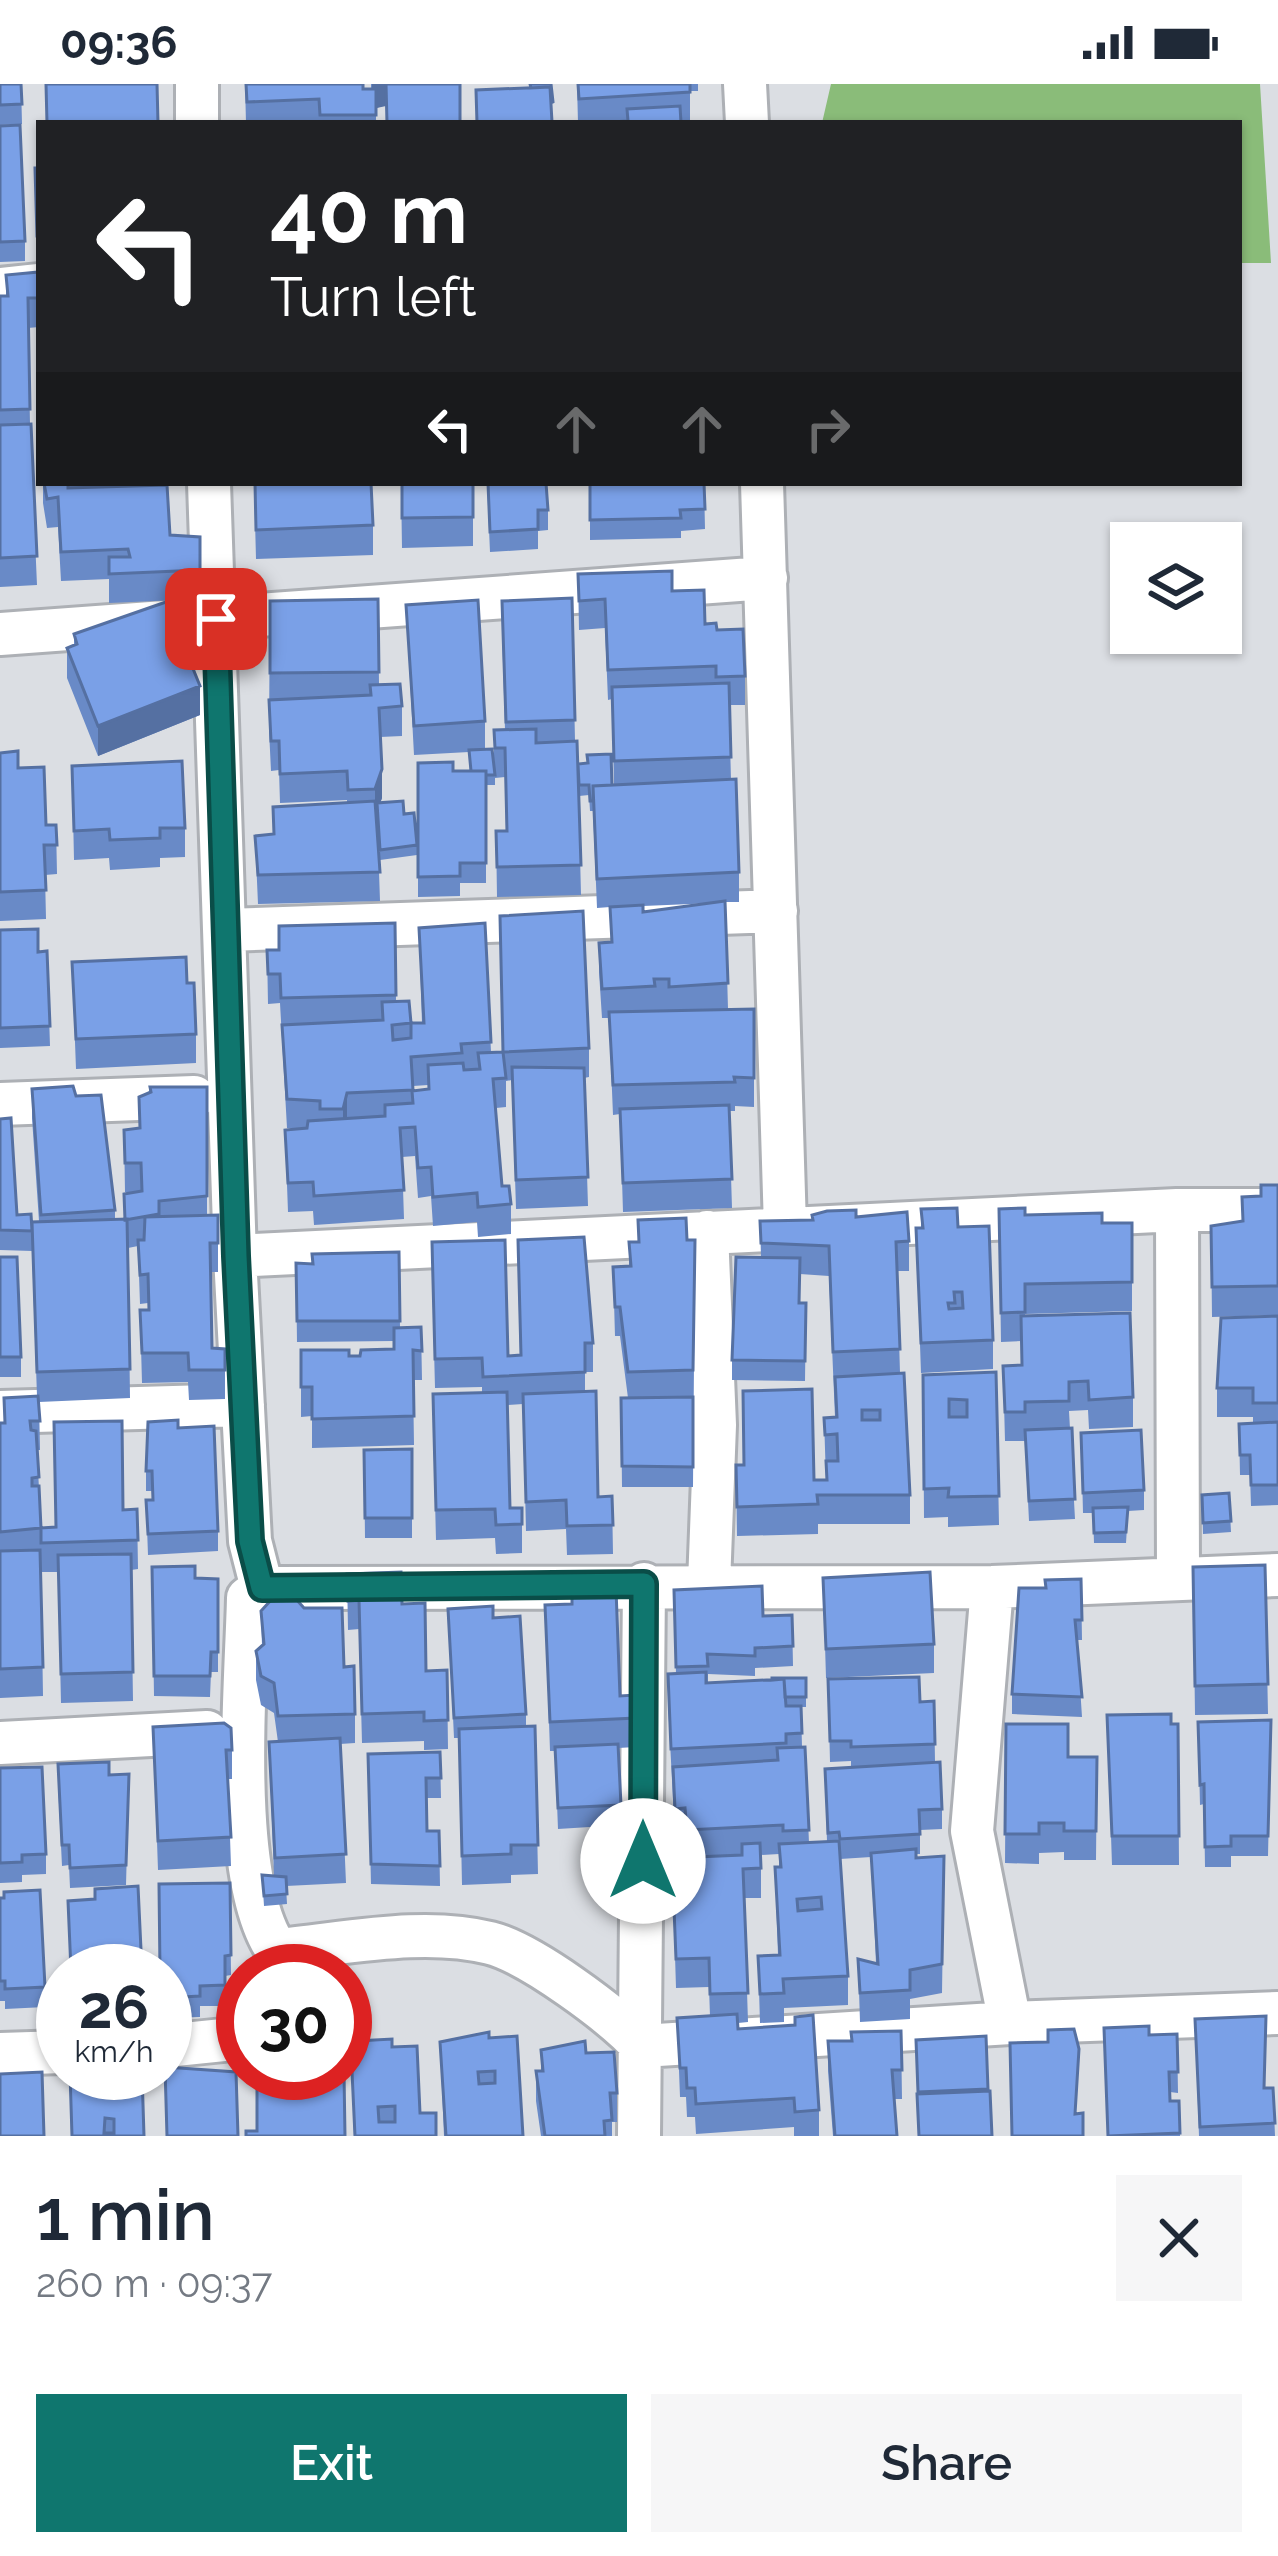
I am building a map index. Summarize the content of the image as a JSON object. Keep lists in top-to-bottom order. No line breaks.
{"page":{"status":"09:36","turn":["40 m","Turn left"],"speed":"26 km/h","limit":"30","heading":["1 min","260 m · 09:37"],"buttons":["Exit","Share"]}}
